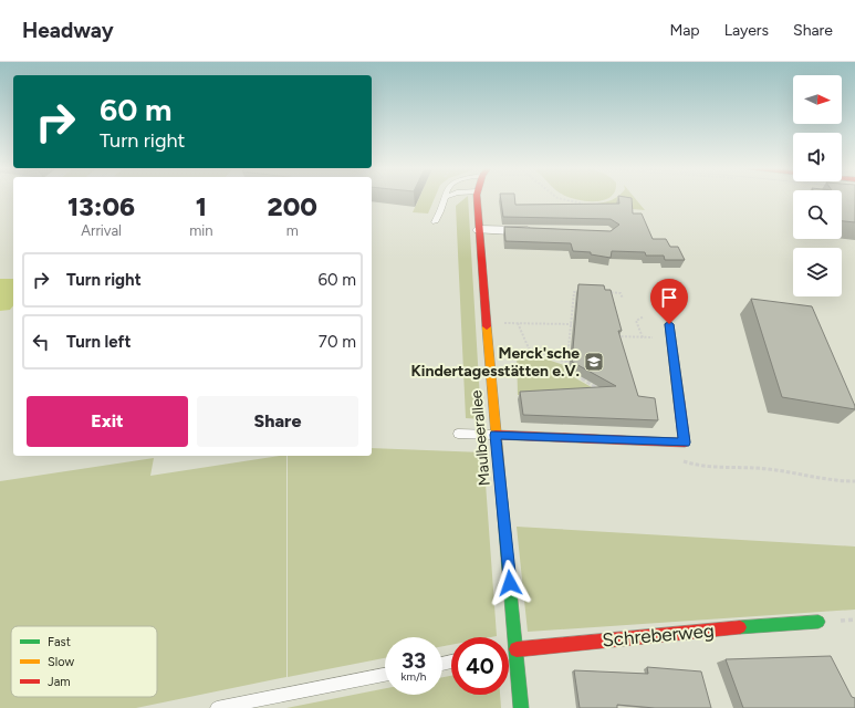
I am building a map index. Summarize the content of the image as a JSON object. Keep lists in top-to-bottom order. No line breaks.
{"streets":{"street":["Maulbeerallee","Schreberweg"]},"crossings":[["Maulbeerallee","Schreberweg"]],"places":{"school or university":["Merck'sche Kindertagesstätten e.V."]},"legend":["Fast","Slow","Jam"],"north":"right","page":{"header":"Headway","nav":["Map","Layers","Share"],"turn":["60 m","Turn right"],"eta":["13:06","Arrival","1","min","200","m"],"list":[{"name":"Turn right","value":"60 m"},{"name":"Turn left","value":"70 m"}],"buttons":["Exit","Share"],"speed":"33 km/h","limit":"40"}}
